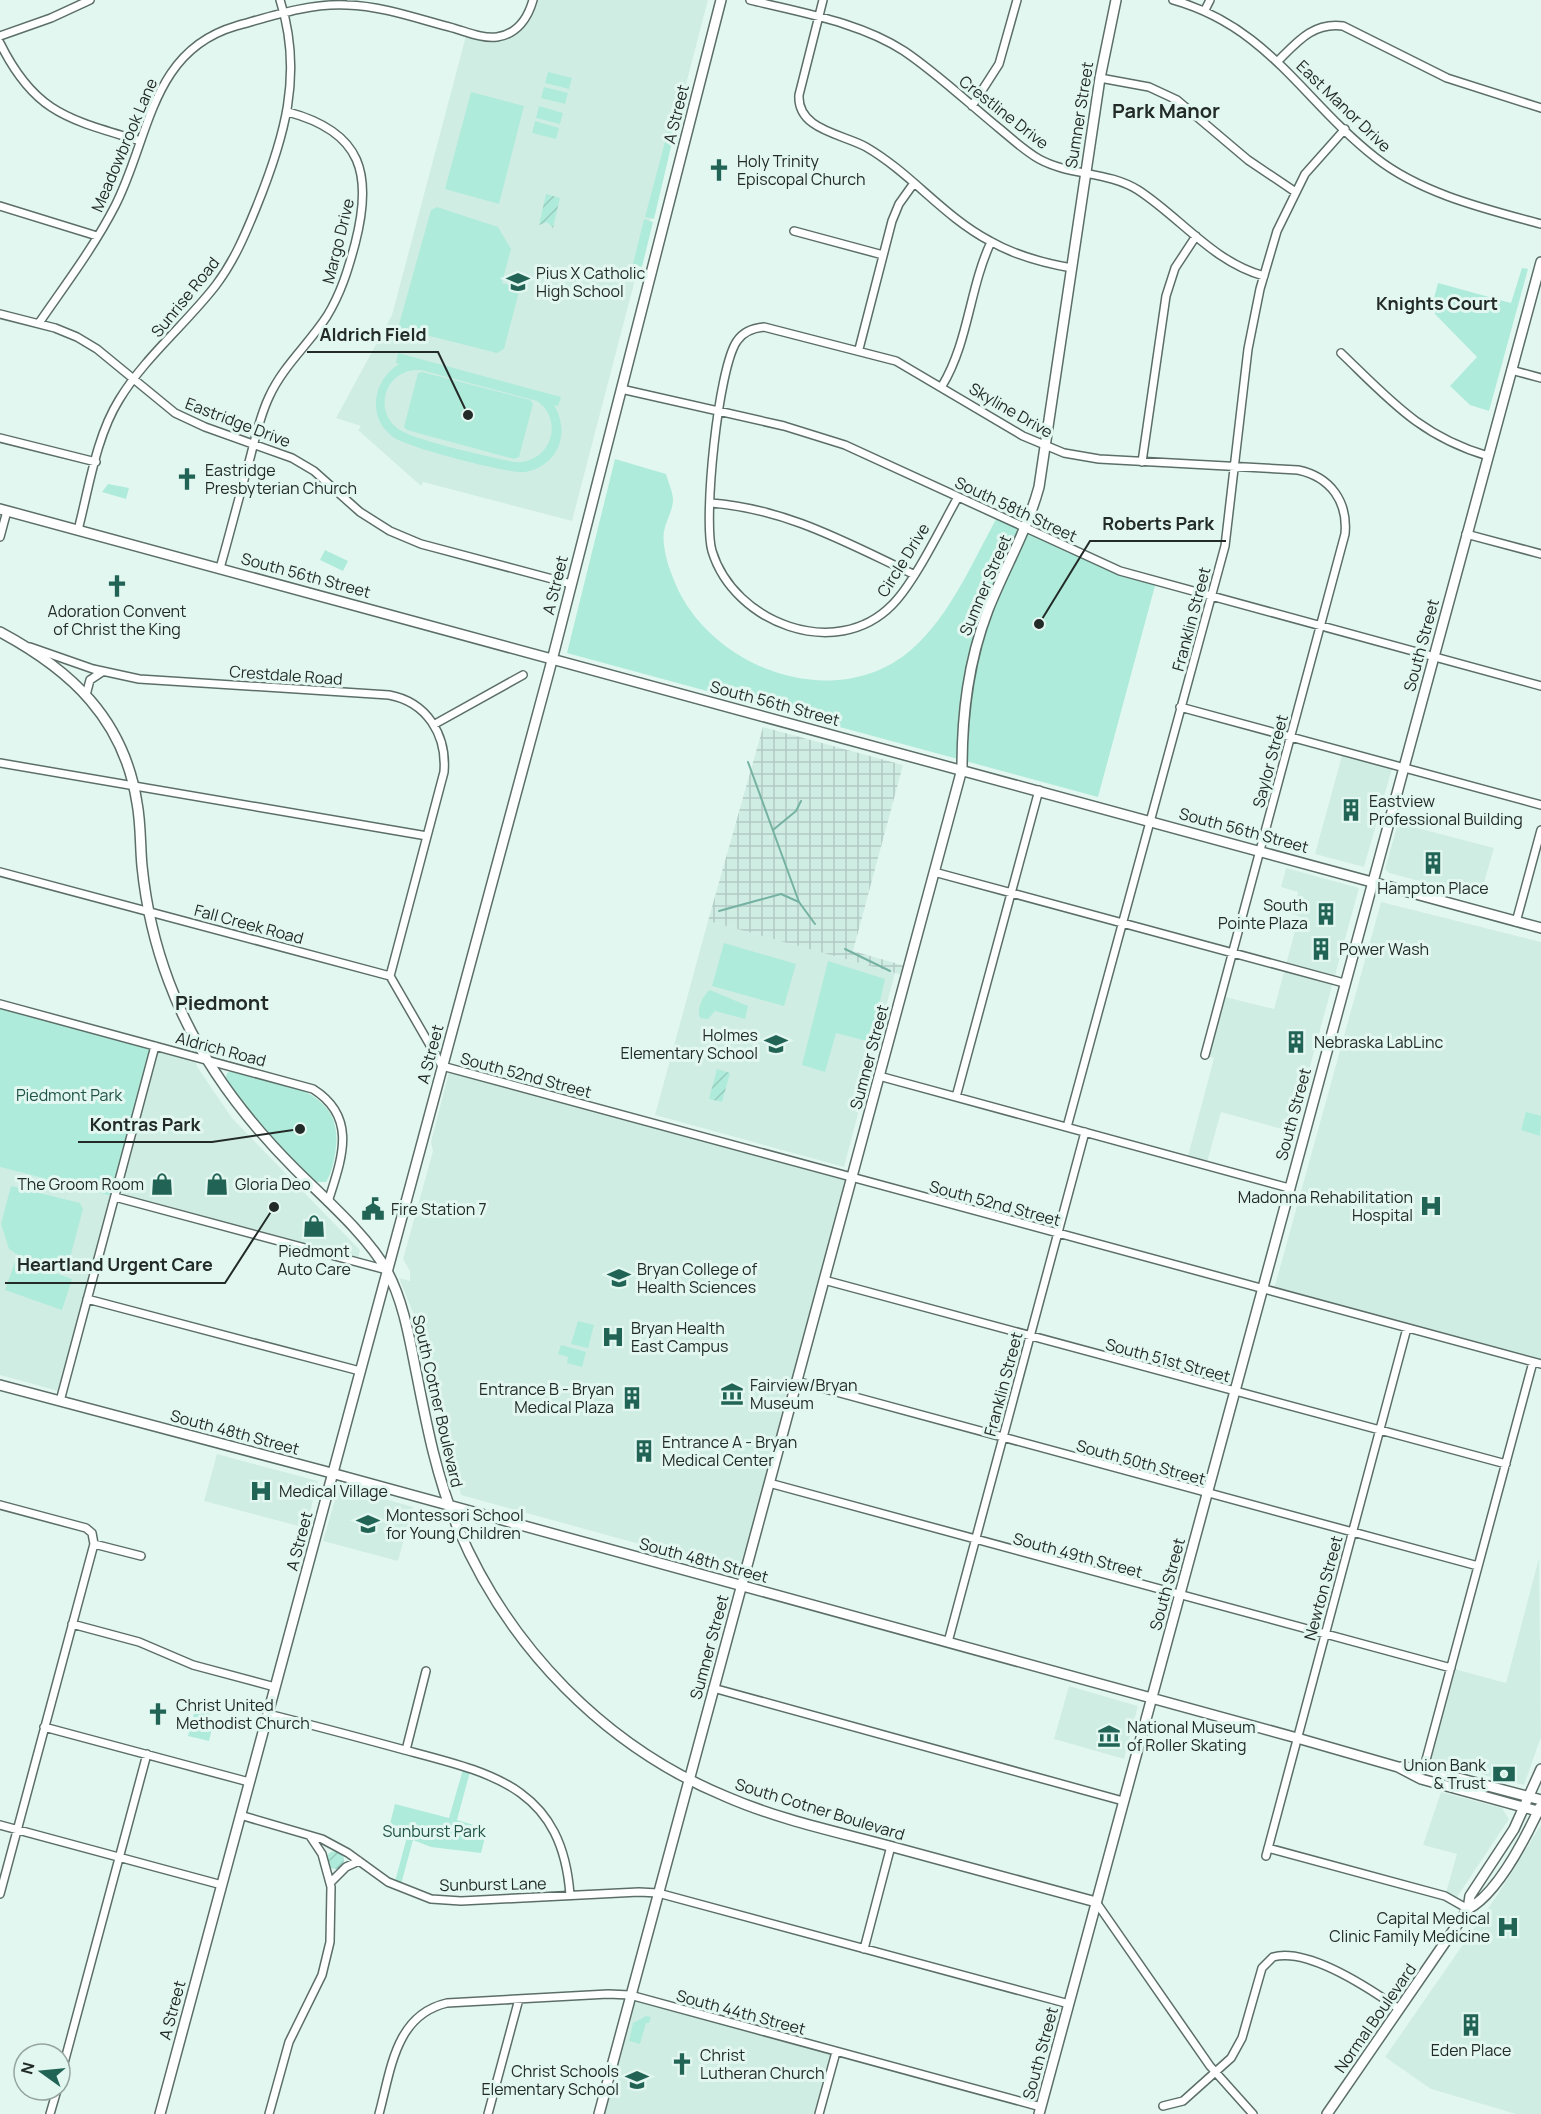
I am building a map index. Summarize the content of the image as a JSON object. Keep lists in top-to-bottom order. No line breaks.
{"streets":{"main road":["A Street","Sumner Street","South 56th Street","South Street","South Cotner Boulevard","South 48th Street","Normal Boulevard"],"street":["East Manor Drive","Crestline Drive","Meadowbrook Lane","Margo Drive","Sunrise Road","Skyline Drive","Eastridge Drive","South 58th Street","Circle Drive","Franklin Street","Crestdale Road","Saylor Street","Fall Creek Road","Aldrich Road","South 52nd Street","South 51st Street","South 50th Street","South 49th Street","Newton Street","Sunburst Lane","South 44th Street"]},"crossings":[["East Manor Drive","Franklin Street"],["Crestline Drive","Sumner Street"],["Crestline Drive","Franklin Street"],["A Street","Eastridge Drive"],["A Street","South 58th Street"],["A Street","South 56th Street"],["A Street","South 52nd Street"],["A Street","South Cotner Boulevard"],["A Street","South 48th Street"],["A Street","Sunburst Lane"],["Sumner Street","Skyline Drive"],["Sumner Street","South 58th Street"],["Sumner Street","South 56th Street"],["Sumner Street","South 52nd Street"],["Sumner Street","South 51st Street"],["Sumner Street","South Cotner Boulevard"],["Sumner Street","South 48th Street"],["Sumner Street","South 50th Street"],["Sumner Street","South 49th Street"],["Sumner Street","Sunburst Lane"],["Sumner Street","South 44th Street"],["Meadowbrook Lane","Sunrise Road"],["Meadowbrook Lane","Eastridge Drive"],["Margo Drive","Sunrise Road"],["Margo Drive","Eastridge Drive"],["Margo Drive","South 56th Street"],["Sunrise Road","Eastridge Drive"],["Sunrise Road","South 56th Street"],["Skyline Drive","South 58th Street"],["Skyline Drive","Circle Drive"],["Skyline Drive","Franklin Street"],["Skyline Drive","Saylor Street"],["South 58th Street","Circle Drive"],["South 58th Street","Franklin Street"],["South 58th Street","South Street"],["South 58th Street","Saylor Street"],["South 56th Street","Franklin Street"],["South 56th Street","South Street"],["South 56th Street","Saylor Street"],["Franklin Street","South 52nd Street"],["Franklin Street","South 51st Street"],["Franklin Street","South 48th Street"],["Franklin Street","South 50th Street"],["Franklin Street","South 49th Street"],["South Street","South 52nd Street"],["South Street","South 51st Street"],["South Street","South Cotner Boulevard"],["South Street","South 48th Street"],["South Street","South 50th Street"],["South Street","South 49th Street"],["South Street","Sunburst Lane"],["South Street","South 44th Street"],["Crestdale Road","South Cotner Boulevard"],["Fall Creek Road","South Cotner Boulevard"],["Aldrich Road","South Cotner Boulevard"],["South 52nd Street","Newton Street"],["South 51st Street","Newton Street"],["South Cotner Boulevard","South 48th Street"],["South 48th Street","Newton Street"],["South 48th Street","Normal Boulevard"],["South 50th Street","Newton Street"],["South 49th Street","Newton Street"]],"districts":["Park Manor","Knights Court","Piedmont"],"parks":["Piedmont Park","Sunburst Park"],"places":{"church":["Holy Trinity Episcopal Church","Eastridge Presbyterian Church","Adoration Convent of Christ the King","Christ United Methodist Church","Christ Lutheran Church"],"school or university":["Pius X Catholic High School","Holmes Elementary School","Bryan College of Health Sciences","Montessori School for Young Children","Christ Schools Elementary School"],"other":["Aldrich Field","Roberts Park","Kontras Park","Heartland Urgent Care"],"building":["Eastview Professional Building","Hampton Place","South Pointe Plaza","Power Wash","Nebraska LabLinc","Entrance B - Bryan Medical Plaza","Entrance A - Bryan Medical Center","Eden Place"],"shop":["The Groom Room","Gloria Deo","Piedmont Auto Care"],"hospital":["Madonna Rehabilitation Hospital","Bryan Health East Campus","Medical Village","Capital Medical Clinic Family Medicine"],"public building":["Fire Station 7"],"museum":["Fairview/Bryan Museum","National Museum of Roller Skating"],"bank":["Union Bank & Trust"]},"north":"left"}
